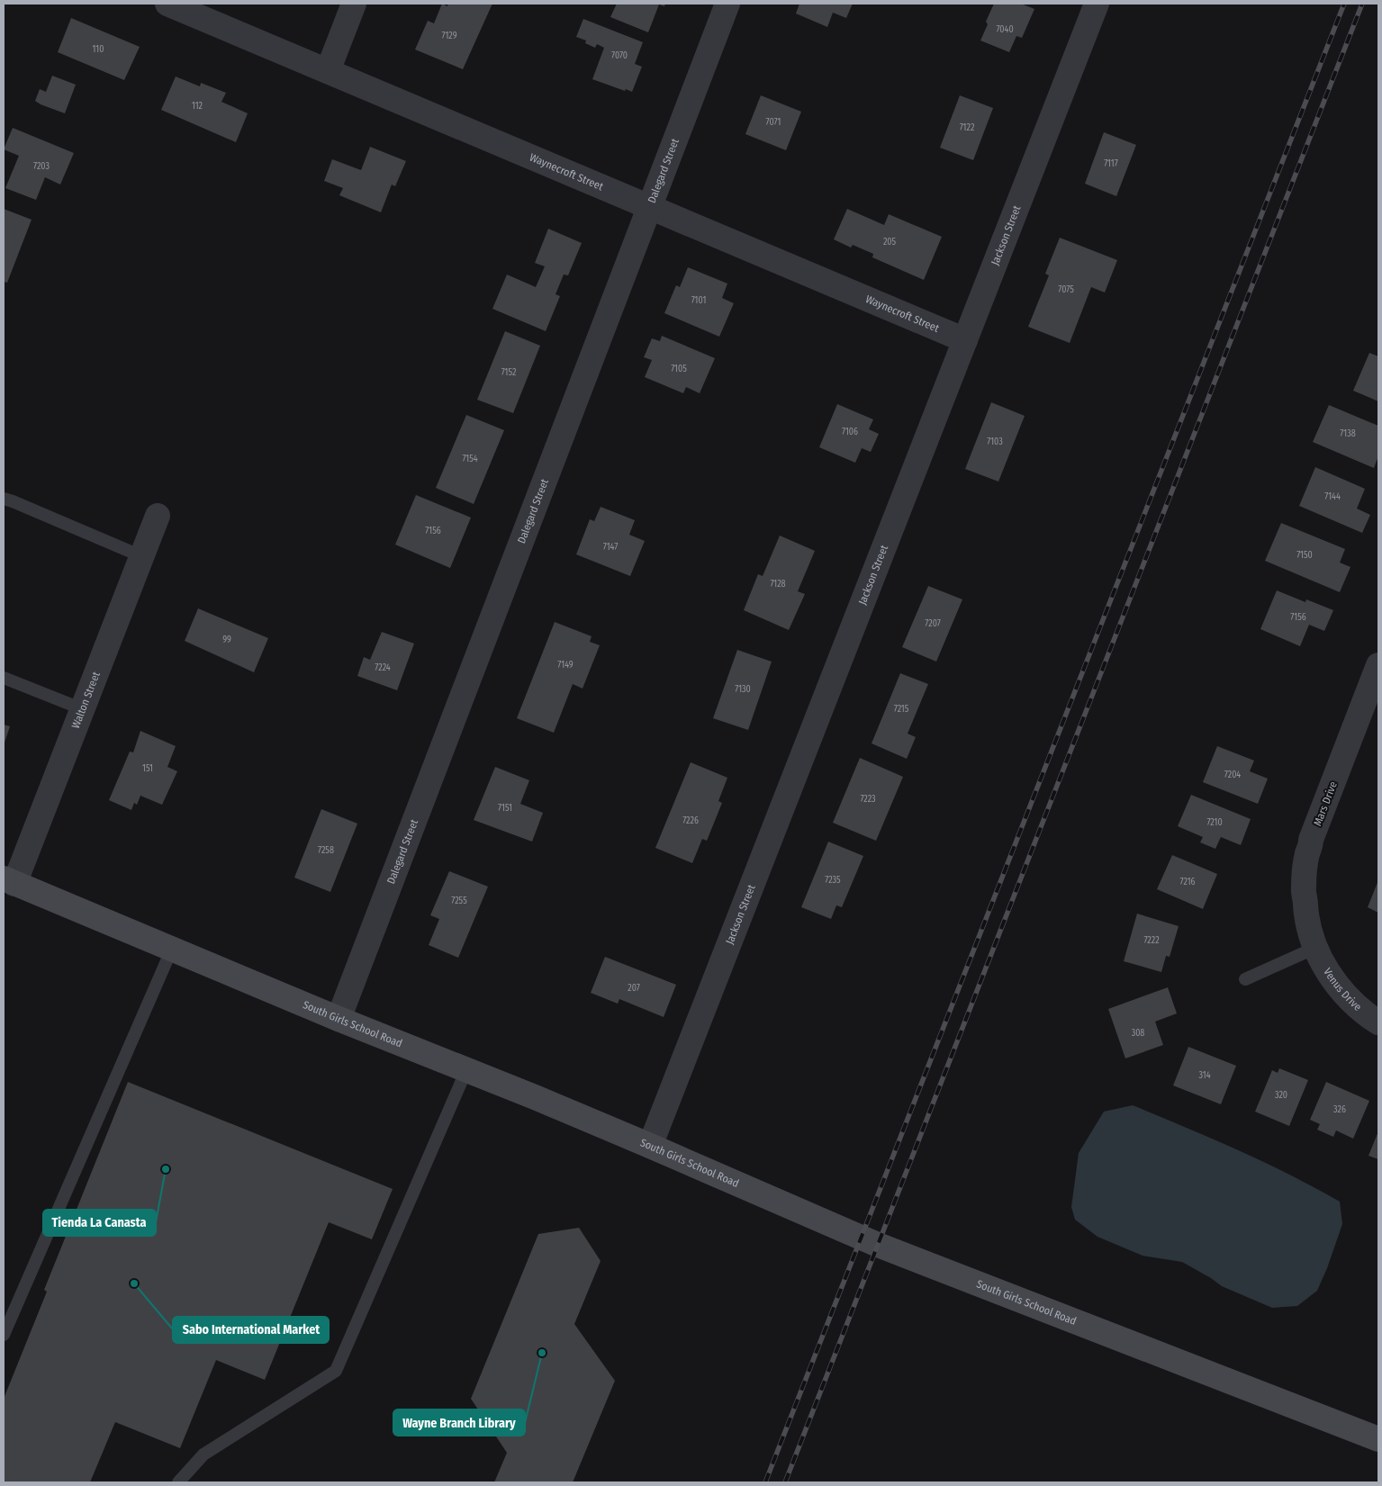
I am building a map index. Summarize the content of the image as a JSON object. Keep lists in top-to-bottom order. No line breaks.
{"streets":{"main road":["South Girls School Road"],"street":["Dalegard Street","Waynecroft Street","Jackson Street","Walton Street","Mars Drive","Venus Drive"]},"crossings":[["Dalegard Street","Waynecroft Street"],["Dalegard Street","South Girls School Road"],["Waynecroft Street","Jackson Street"],["Jackson Street","South Girls School Road"],["Walton Street","South Girls School Road"],["Mars Drive","Venus Drive"]],"places":["Tienda La Canasta","Sabo International Market","Wayne Branch Library"],"house_numbers":["7040","7129","110","7070","112","7071","7122","7117","7203","205","7075","7101","7105","7152","7106","7138","7103","7154","7144","7156","7147","7150","7128","7156","7207","99","7149","7224","7130","7215","151","7204","7223","7151","7226","7210","7258","7235","7216","7255","7222","207","308","314","320","326"]}
